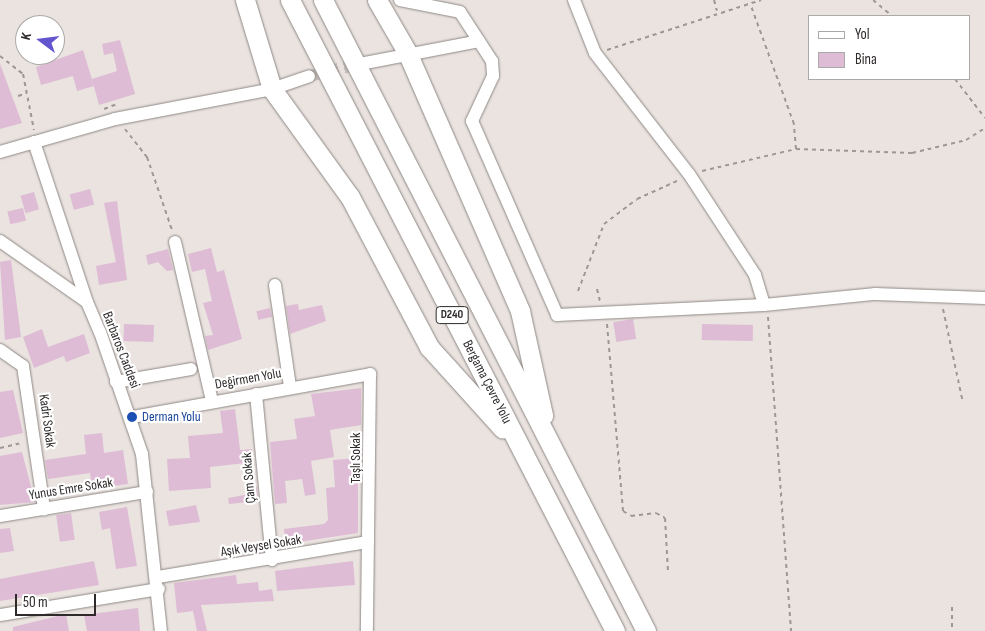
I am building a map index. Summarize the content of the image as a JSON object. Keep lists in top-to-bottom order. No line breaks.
{"streets":{"highway":["D240","Bergama Çevre Yolu"],"street":["Barbaros Caddesi","Değirmen Yolu","Kadri Sokak","Taşlı Sokak","Çam Sokak","Yunus Emre Sokak","Aşık Veysel Sokak"]},"crossings":[["Barbaros Caddesi","Değirmen Yolu"],["Barbaros Caddesi","Yunus Emre Sokak"],["Barbaros Caddesi","Aşık Veysel Sokak"],["Değirmen Yolu","Taşlı Sokak"],["Değirmen Yolu","Çam Sokak"],["Kadri Sokak","Yunus Emre Sokak"],["Taşlı Sokak","Aşık Veysel Sokak"],["Çam Sokak","Aşık Veysel Sokak"]],"places":["Derman Yolu"],"legend":["Yol","Bina"],"scale_bar":"50 m","north":"left"}
